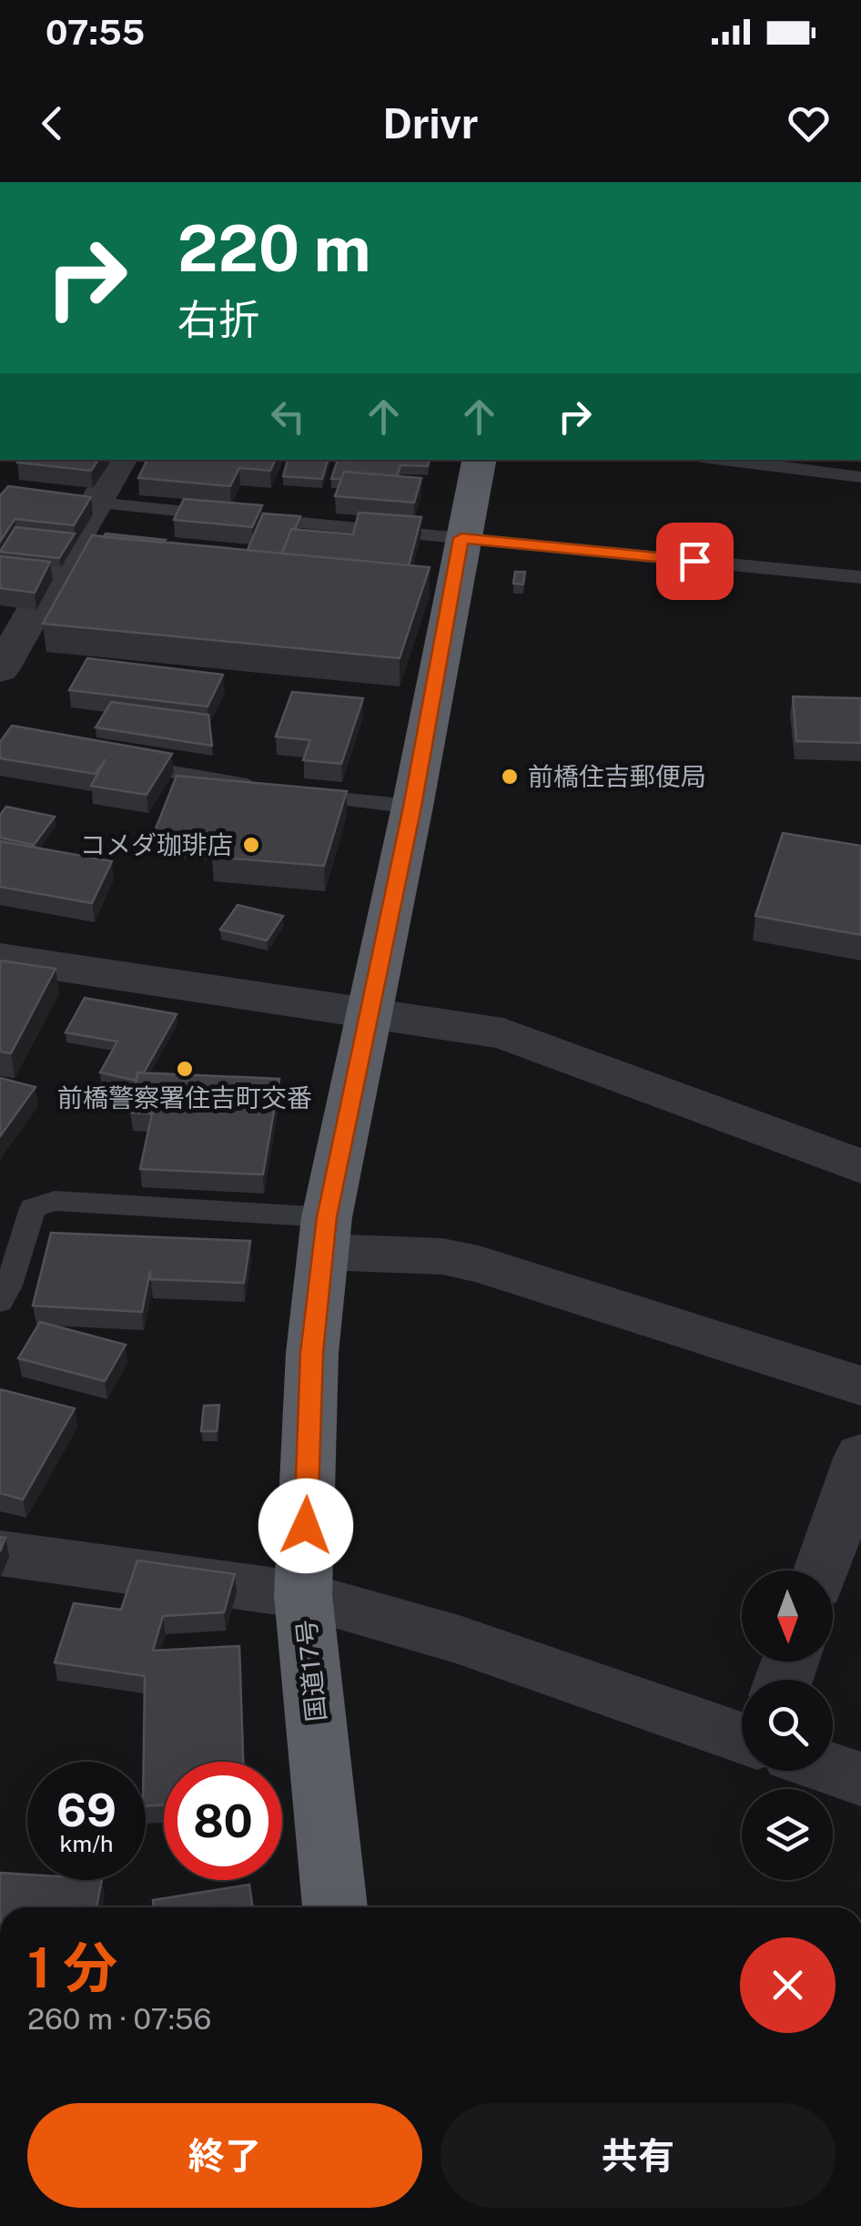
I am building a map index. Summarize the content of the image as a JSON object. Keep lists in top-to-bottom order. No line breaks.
{"streets":{"highway":["国道17号"]},"places":["前橋住吉郵便局","コメダ珈琲店","前橋警察署住吉町交番"],"north":"bottom","page":{"status":"07:55","header":"Drivr","turn":["220 m","右折"],"speed":"69 km/h","limit":"80","heading":["1 分","260 m · 07:56"],"buttons":["終了","共有"]}}
